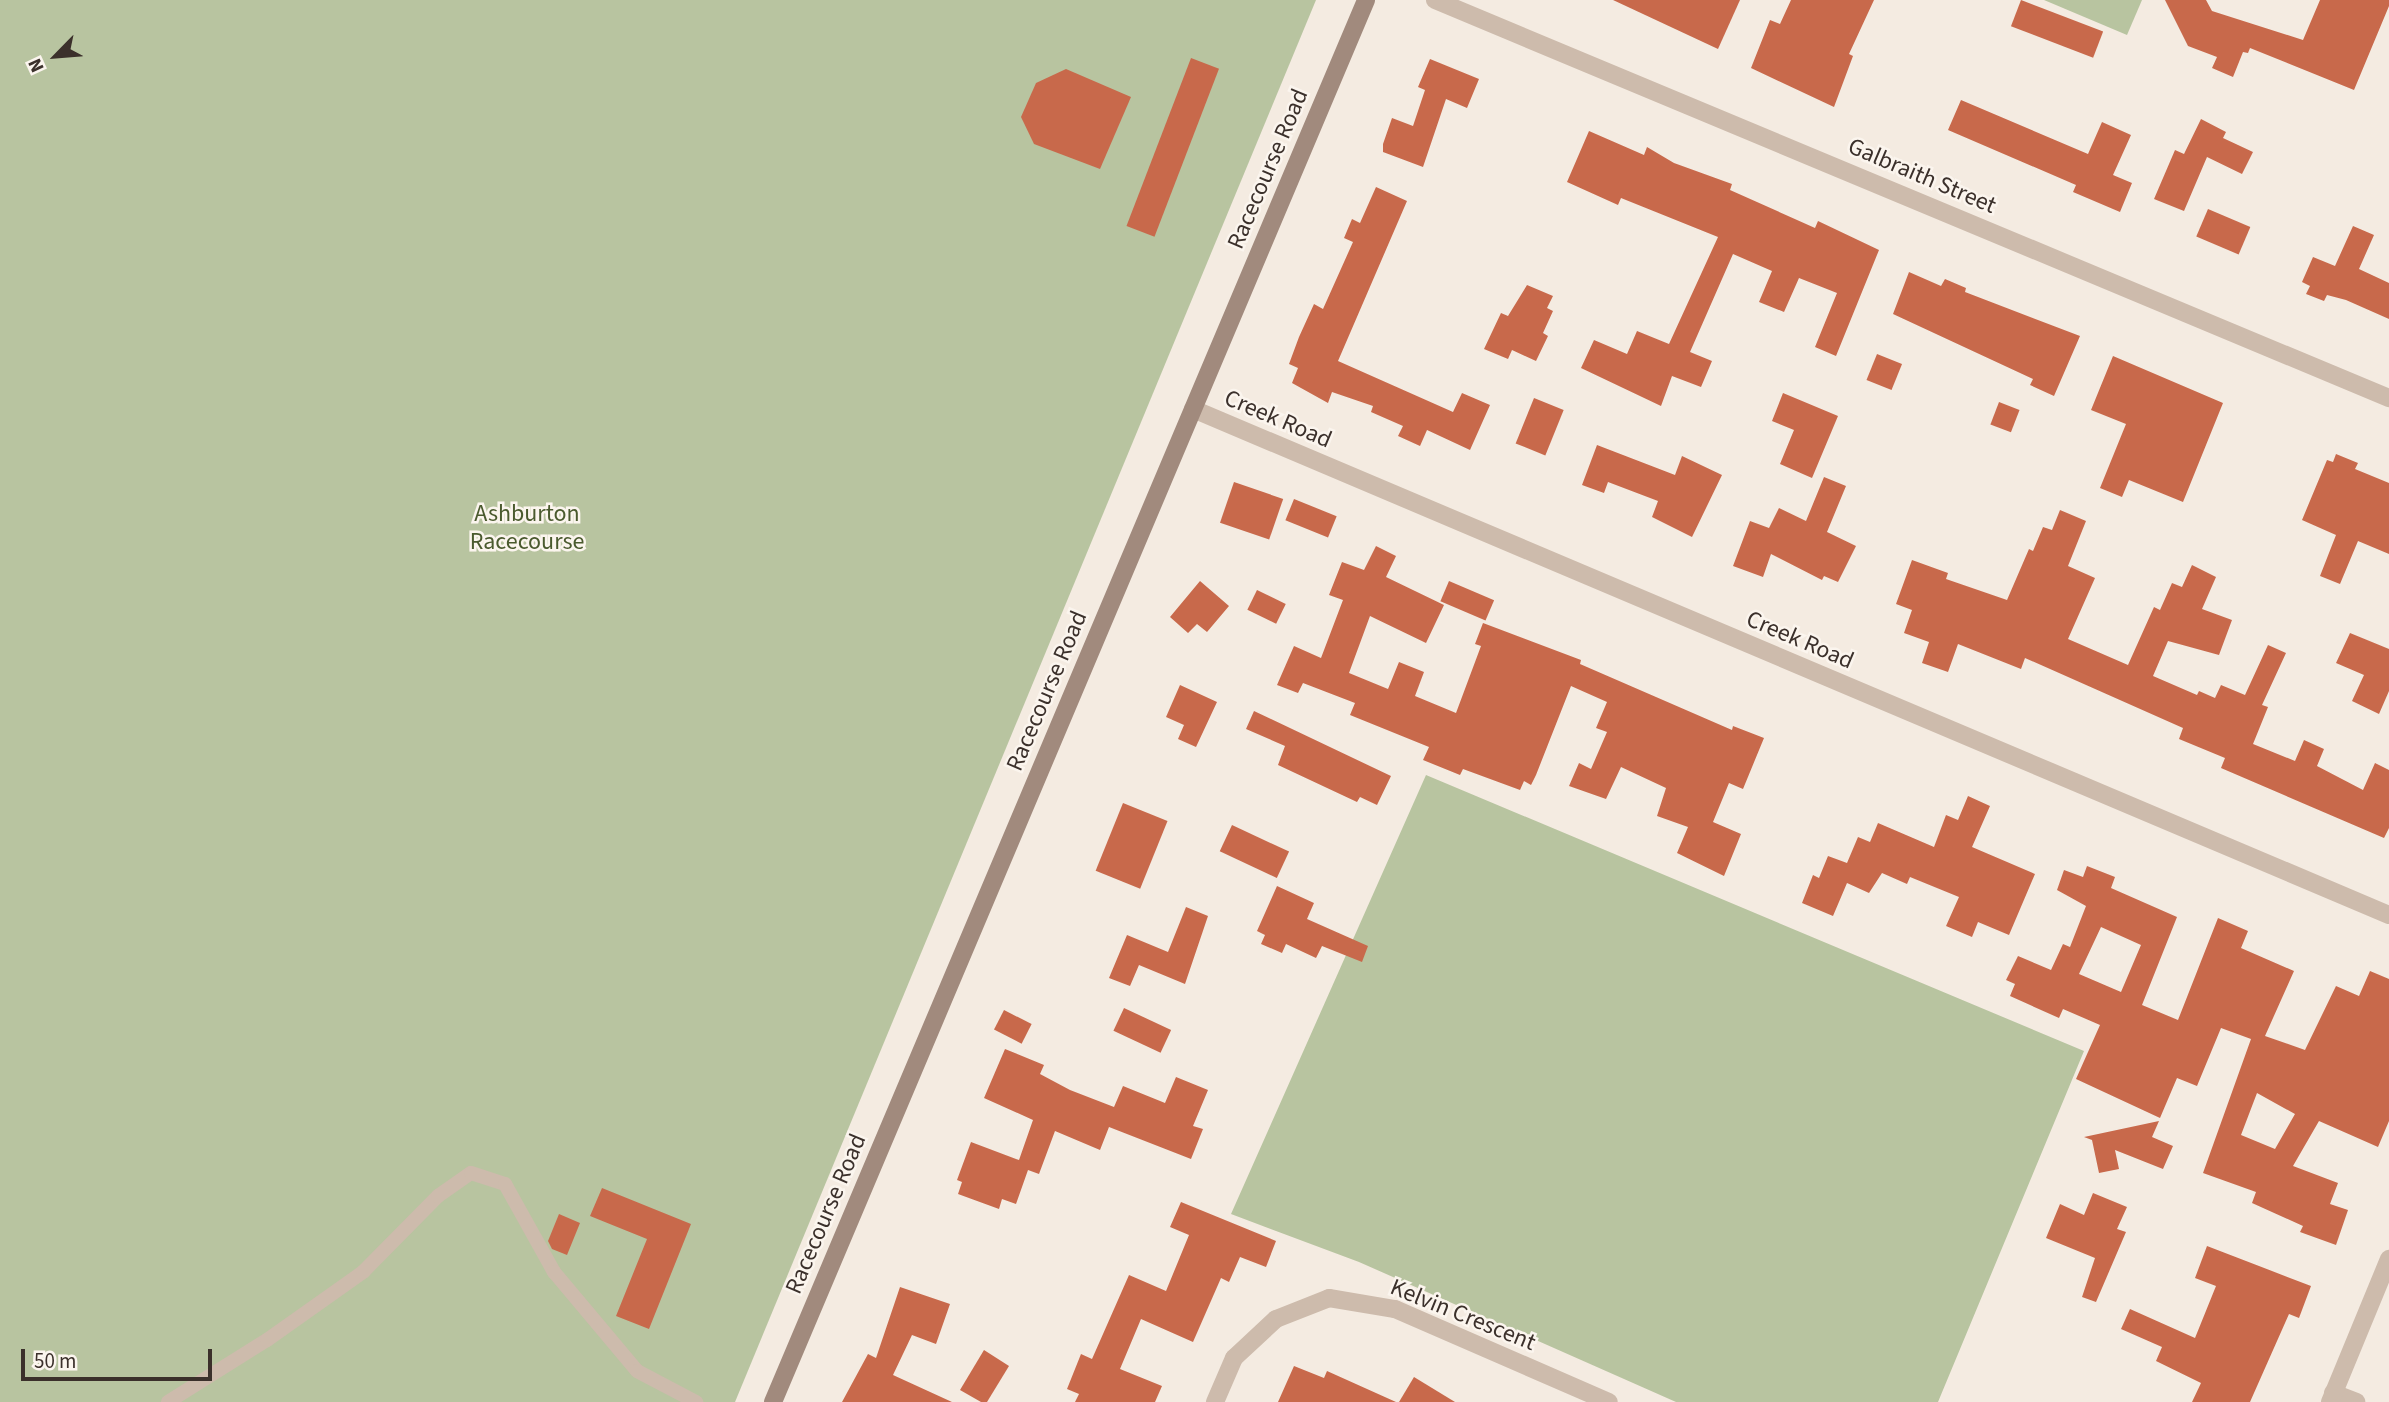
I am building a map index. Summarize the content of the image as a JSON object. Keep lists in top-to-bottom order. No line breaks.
{"streets":{"street":["Racecourse Road","Galbraith Street","Creek Road","Kelvin Crescent"]},"crossings":[["Racecourse Road","Creek Road"]],"parks":["Ashburton Racecourse"],"scale_bar":"50 m","north":"bottom left"}
